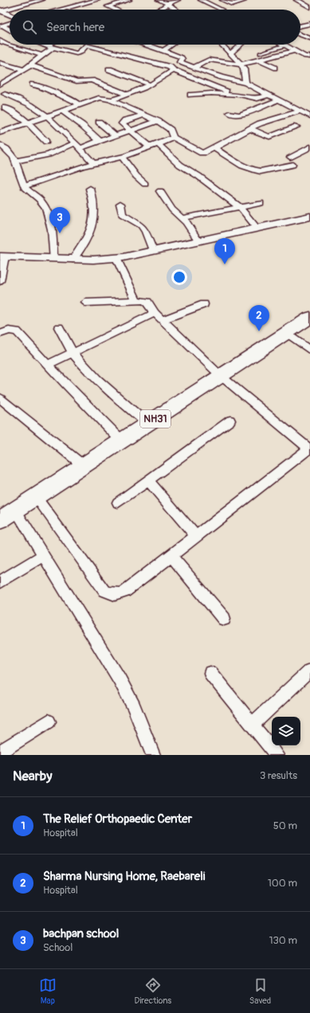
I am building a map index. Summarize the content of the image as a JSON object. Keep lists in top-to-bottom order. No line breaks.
{"streets":{"highway":["NH31"]},"page":{"search":"Search here","pins":["3","1","2"],"heading":["Nearby","3 results"],"list":[{"mark":"1","name":"The Relief Orthopaedic Center","note":"Hospital","value":"50 m"},{"mark":"2","name":"Sharma Nursing Home, Raebareli","note":"Hospital","value":"100 m"},{"mark":"3","name":"bachpan school","note":"School","value":"130 m"}],"nav":["Map","Directions","Saved"]}}
